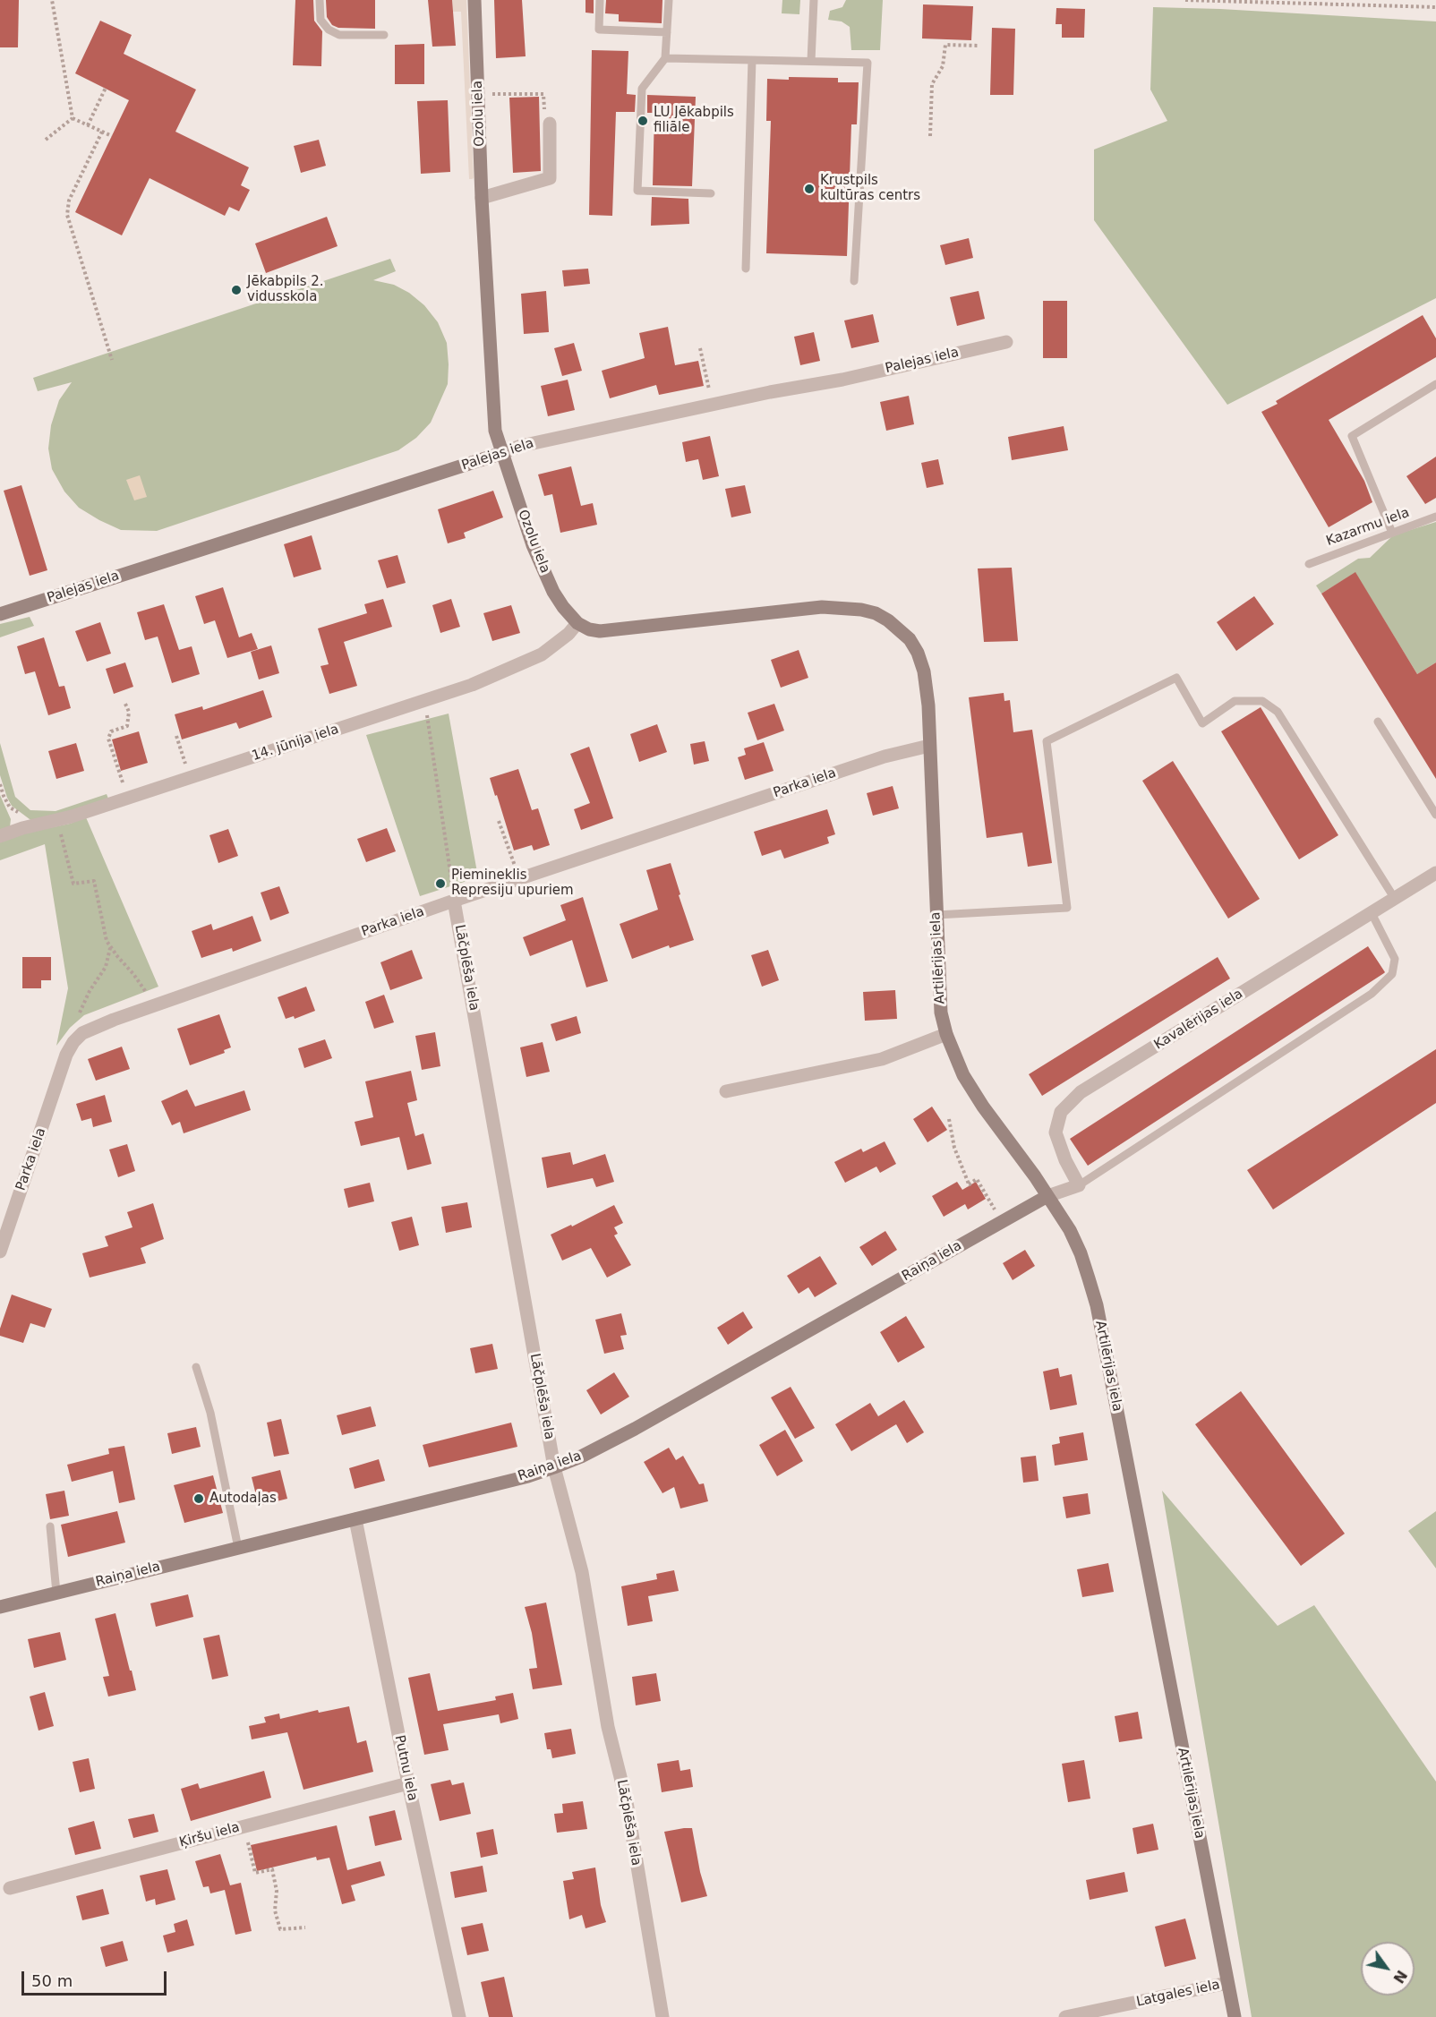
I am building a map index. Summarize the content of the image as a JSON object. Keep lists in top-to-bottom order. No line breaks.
{"streets":{"street":["Ozolu iela","Palejas iela","14. jūnija iela","Parka iela","Artilērijas iela","Lāčplēša iela","Kavalērijas iela","Raiņa iela","Putnu iela","Ķiršu iela","Latgales iela"],"lane":["Kazarmu iela"]},"crossings":[["Ozolu iela","Palejas iela"],["Ozolu iela","14. jūnija iela"],["Parka iela","Artilērijas iela"],["Parka iela","Lāčplēša iela"],["Artilērijas iela","Raiņa iela"],["Artilērijas iela","Latgales iela"],["Lāčplēša iela","Raiņa iela"],["Raiņa iela","Putnu iela"],["Putnu iela","Ķiršu iela"]],"places":["LU Jēkabpils filiāle","Krustpils kultūras centrs","Jēkabpils 2. vidusskola","Piemineklis Represiju upuriem","Autodaļas"],"scale_bar":"50 m","north":"bottom right"}
